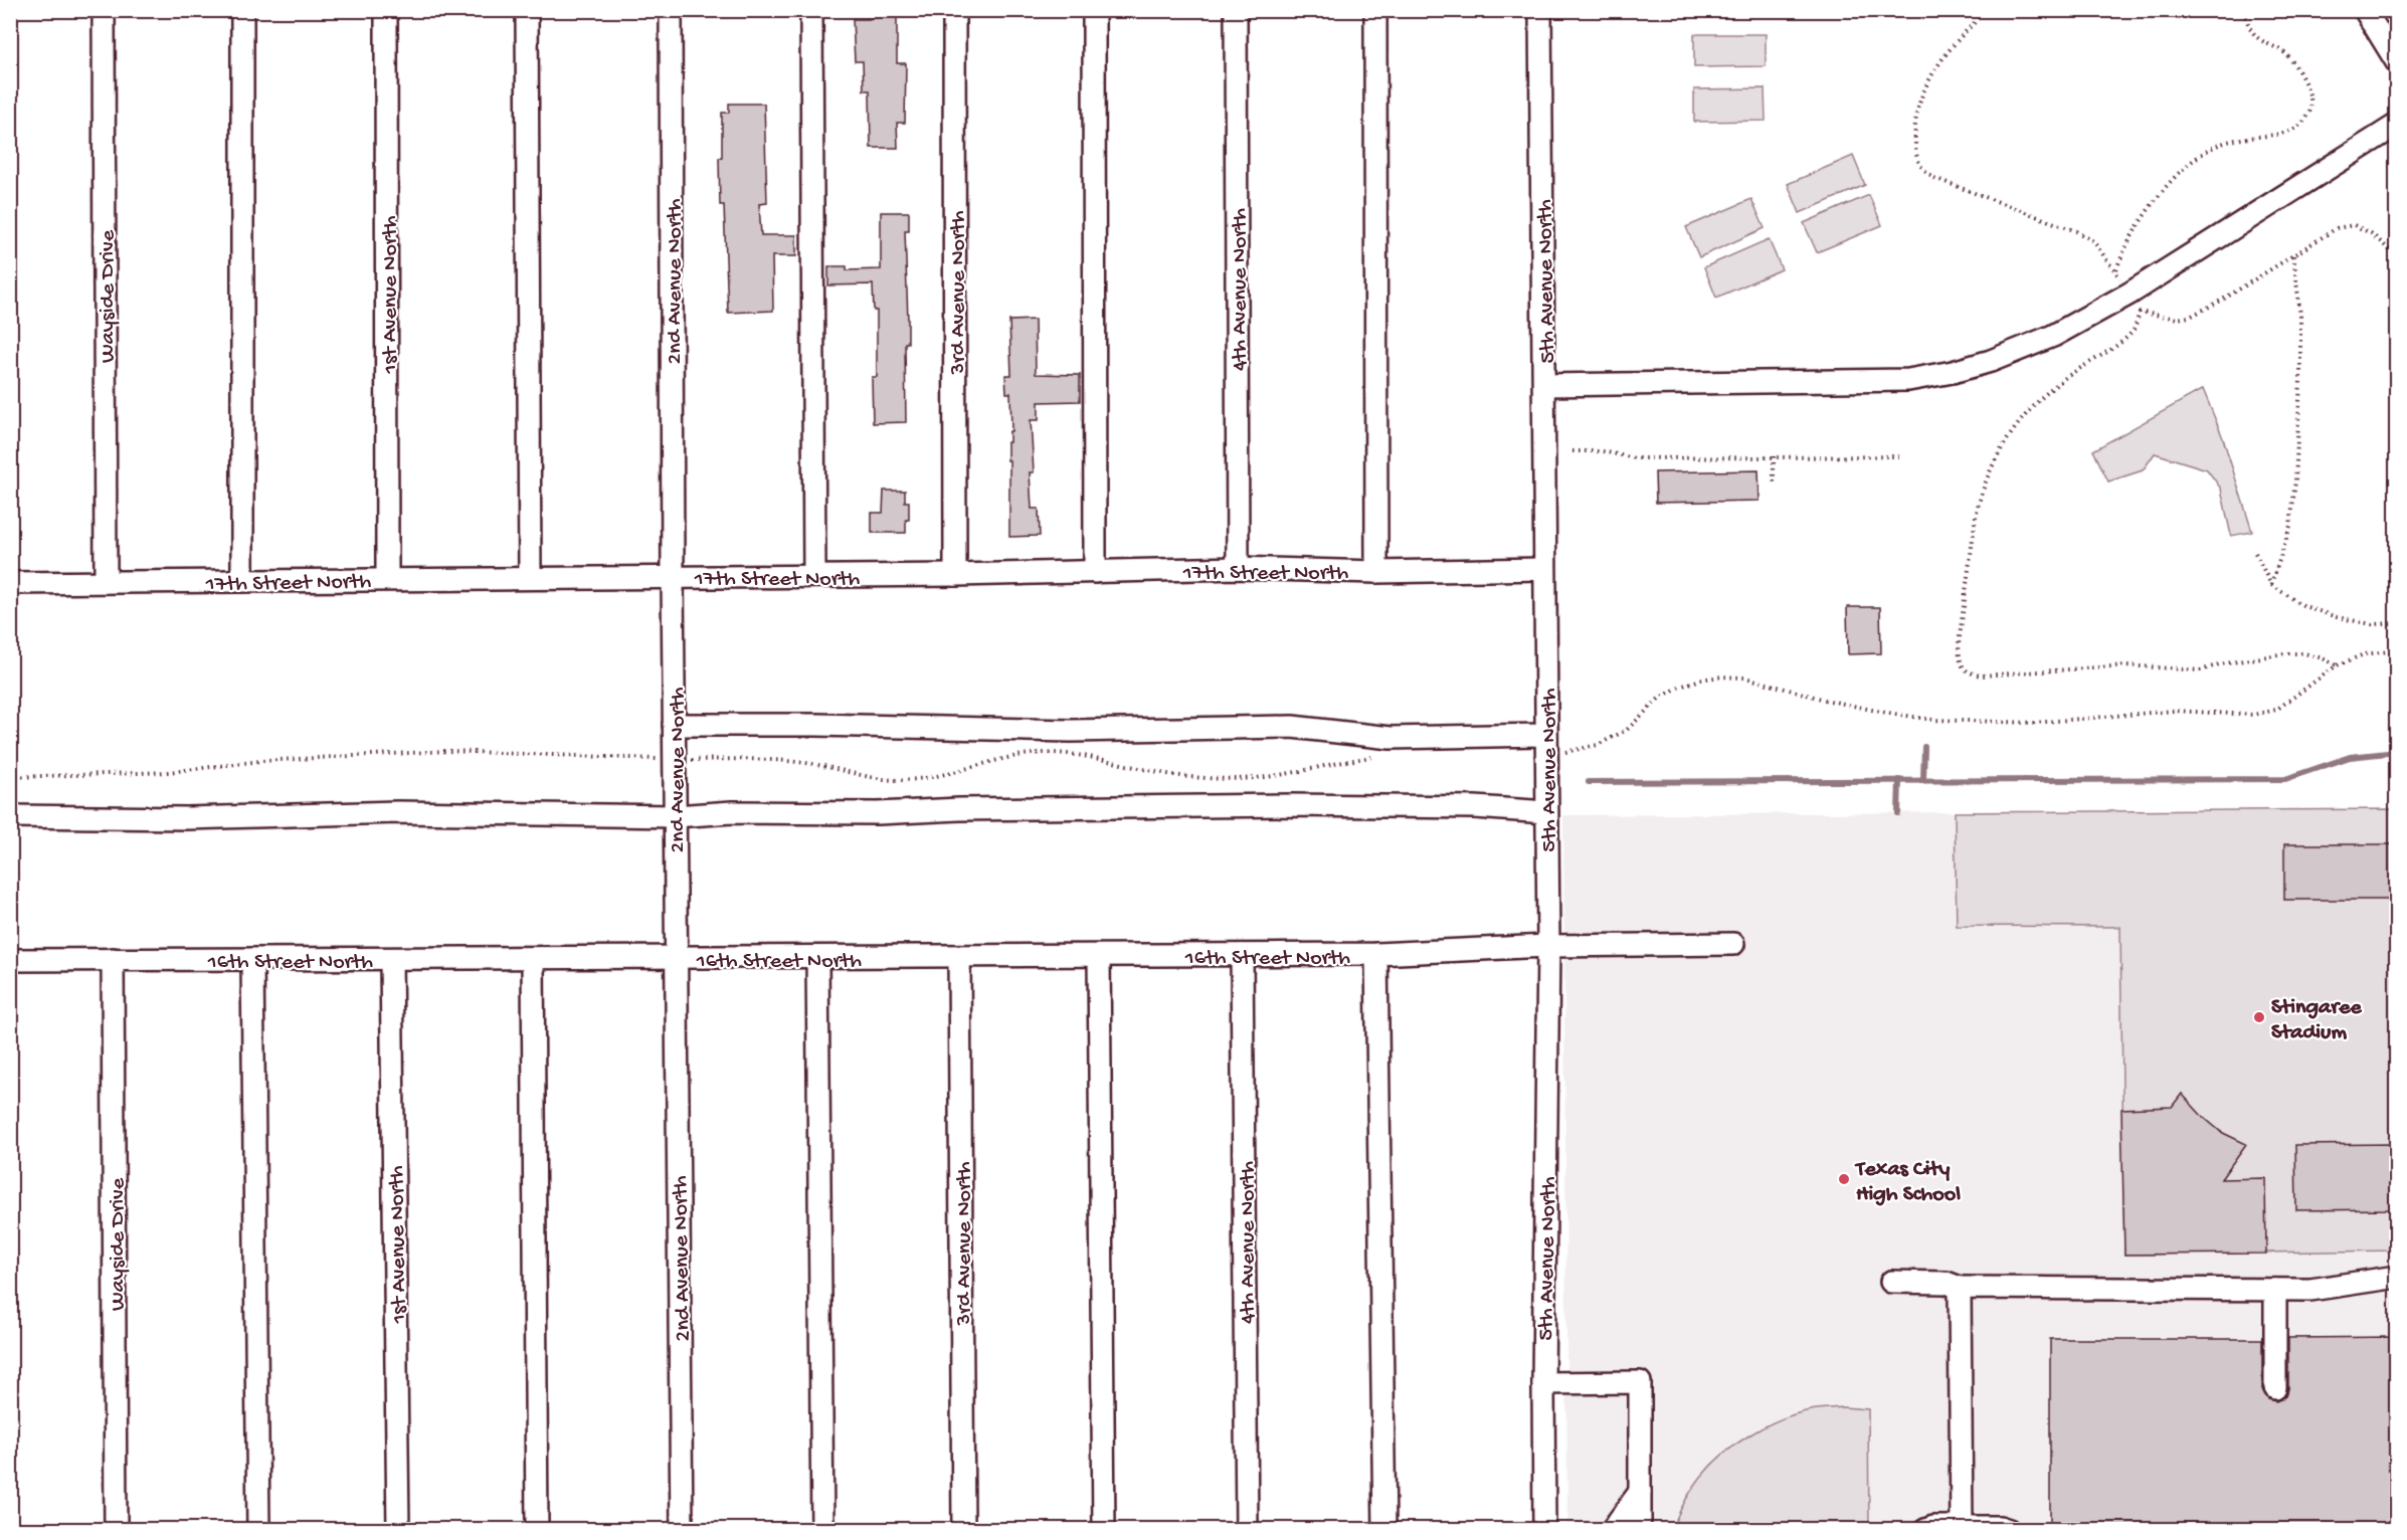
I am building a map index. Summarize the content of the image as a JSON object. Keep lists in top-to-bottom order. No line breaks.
{"streets":{"street":["2nd Avenue North","5th Avenue North","4th Avenue North","3rd Avenue North","1st Avenue North","Wayside Drive","17th Street North","16th Street North"]},"crossings":[["2nd Avenue North","17th Street North"],["2nd Avenue North","16th Street North"],["5th Avenue North","17th Street North"],["5th Avenue North","16th Street North"],["4th Avenue North","17th Street North"],["4th Avenue North","16th Street North"],["3rd Avenue North","17th Street North"],["3rd Avenue North","16th Street North"],["1st Avenue North","17th Street North"],["1st Avenue North","16th Street North"],["Wayside Drive","17th Street North"],["Wayside Drive","16th Street North"]],"places":["Stingaree Stadium","Texas City High School"]}
